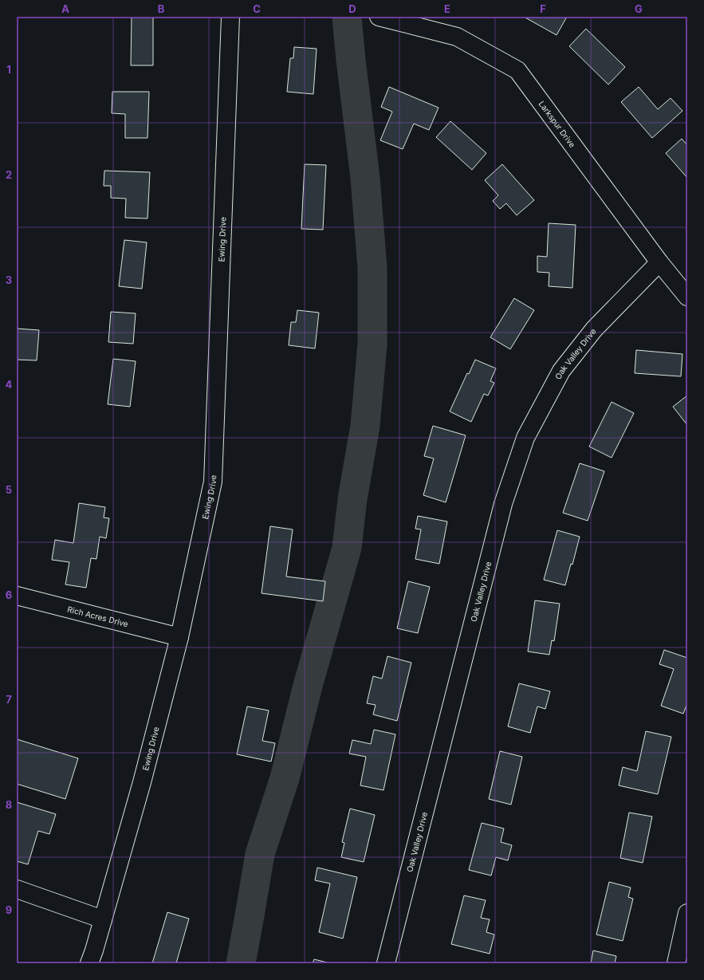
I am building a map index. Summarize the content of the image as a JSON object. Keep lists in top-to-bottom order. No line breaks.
{"streets":{"street":["Larkspur Drive","Ewing Drive","Oak Valley Drive","Rich Acres Drive"]},"crossings":[["Larkspur Drive","Oak Valley Drive"],["Ewing Drive","Rich Acres Drive"]],"grid":{"columns":["A","B","C","D","E","F","G"],"rows":["1","2","3","4","5","6","7","8","9"]}}
